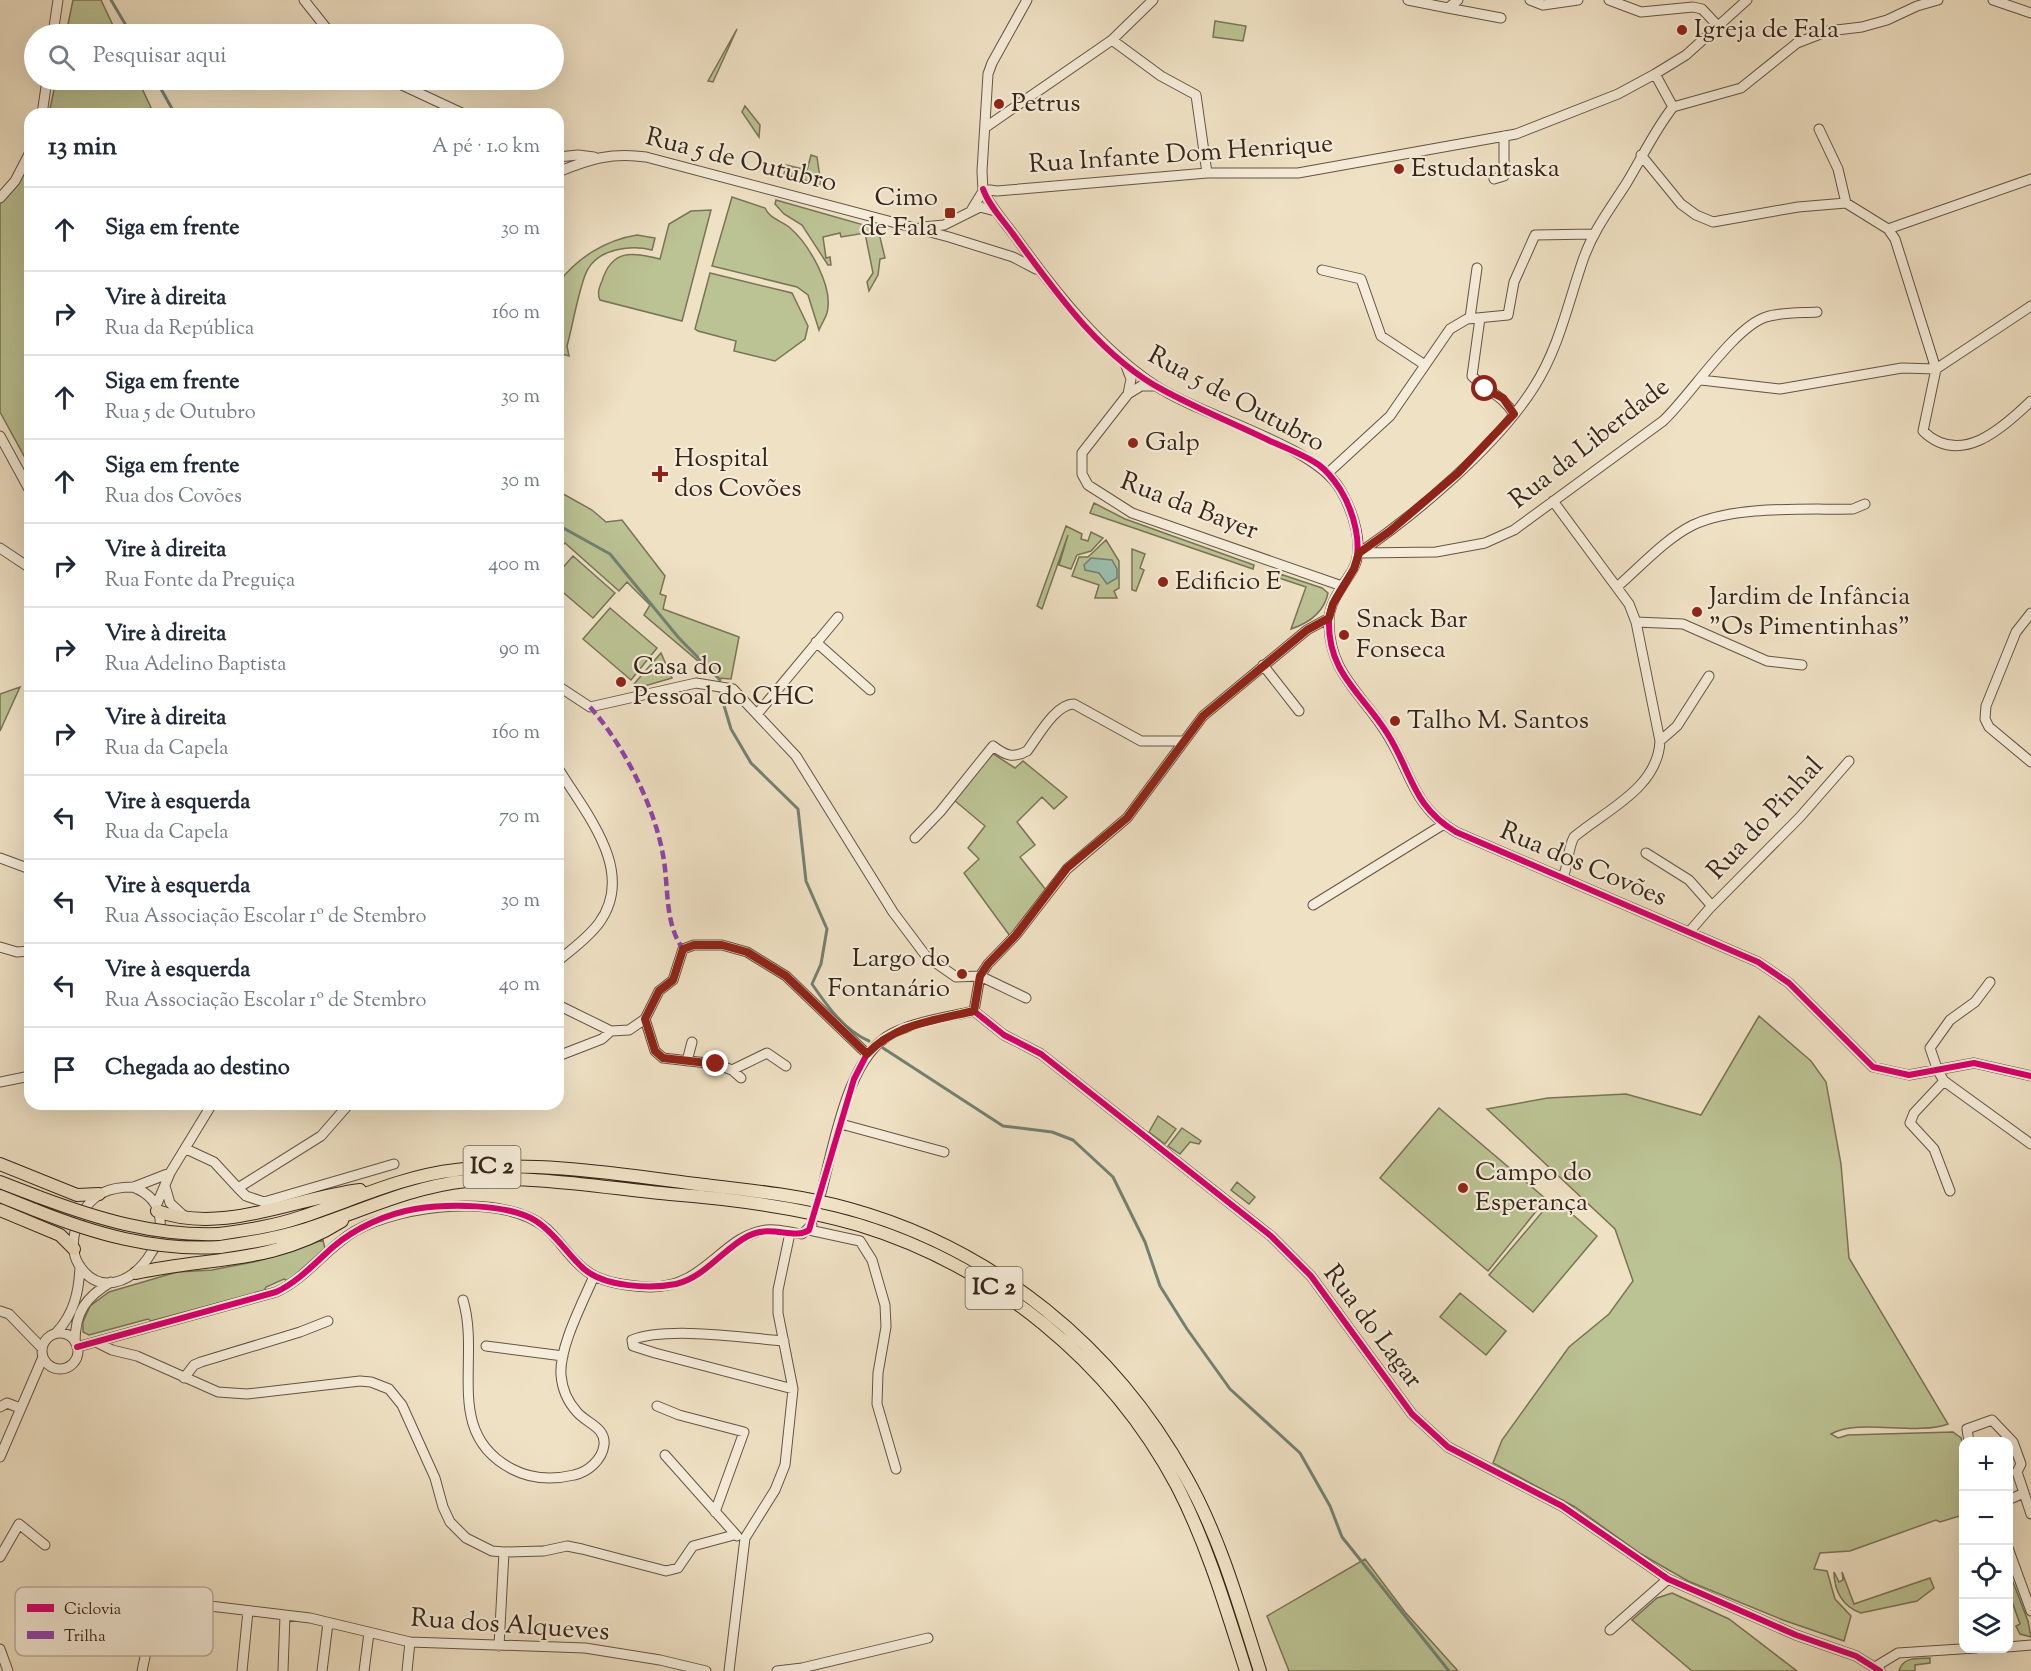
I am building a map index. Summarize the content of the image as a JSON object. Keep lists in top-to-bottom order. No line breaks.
{"streets":{"highway":["IC 2"],"street":["Rua Infante Dom Henrique","Rua 5 de Outubro","Rua da Liberdade","Rua da Bayer","Rua do Pinhal","Rua dos Covões","Rua do Lagar","Rua dos Alqueves"]},"crossings":[["Rua 5 de Outubro","Rua da Liberdade"],["Rua da Bayer","Rua dos Covões"],["Rua do Pinhal","Rua dos Covões"]],"places":{"other":["Igreja de Fala","Petrus","Estudantaska","Galp","Edificio E","Jardim de Infância \"Os Pimentinhas\"","Snack Bar Fonseca","Casa do Pessoal do CHC","Talho M. Santos","Largo do Fontanário","Campo do Esperança"],"transit":["Cimo de Fala"],"health":["Hospital dos Covões"]},"legend":["Ciclovia","Trilha"],"page":{"search":"Pesquisar aqui","heading":["13 min","A pé · 1.0 km"],"list":[["Siga em frente","30 m"],["Vire à direita","Rua da República","160 m"],["Siga em frente","Rua 5 de Outubro","30 m"],["Siga em frente","Rua dos Covões","30 m"],["Vire à direita","Rua Fonte da Preguiça","400 m"],["Vire à direita","Rua Adelino Baptista","90 m"],["Vire à direita","Rua da Capela","160 m"],["Vire à esquerda","Rua da Capela","70 m"],["Vire à esquerda","Rua Associação Escolar 1º de Stembro","30 m"],["Vire à esquerda","Rua Associação Escolar 1º de Stembro","40 m"],"Chegada ao destino"],"map_buttons":["+","−"]}}
